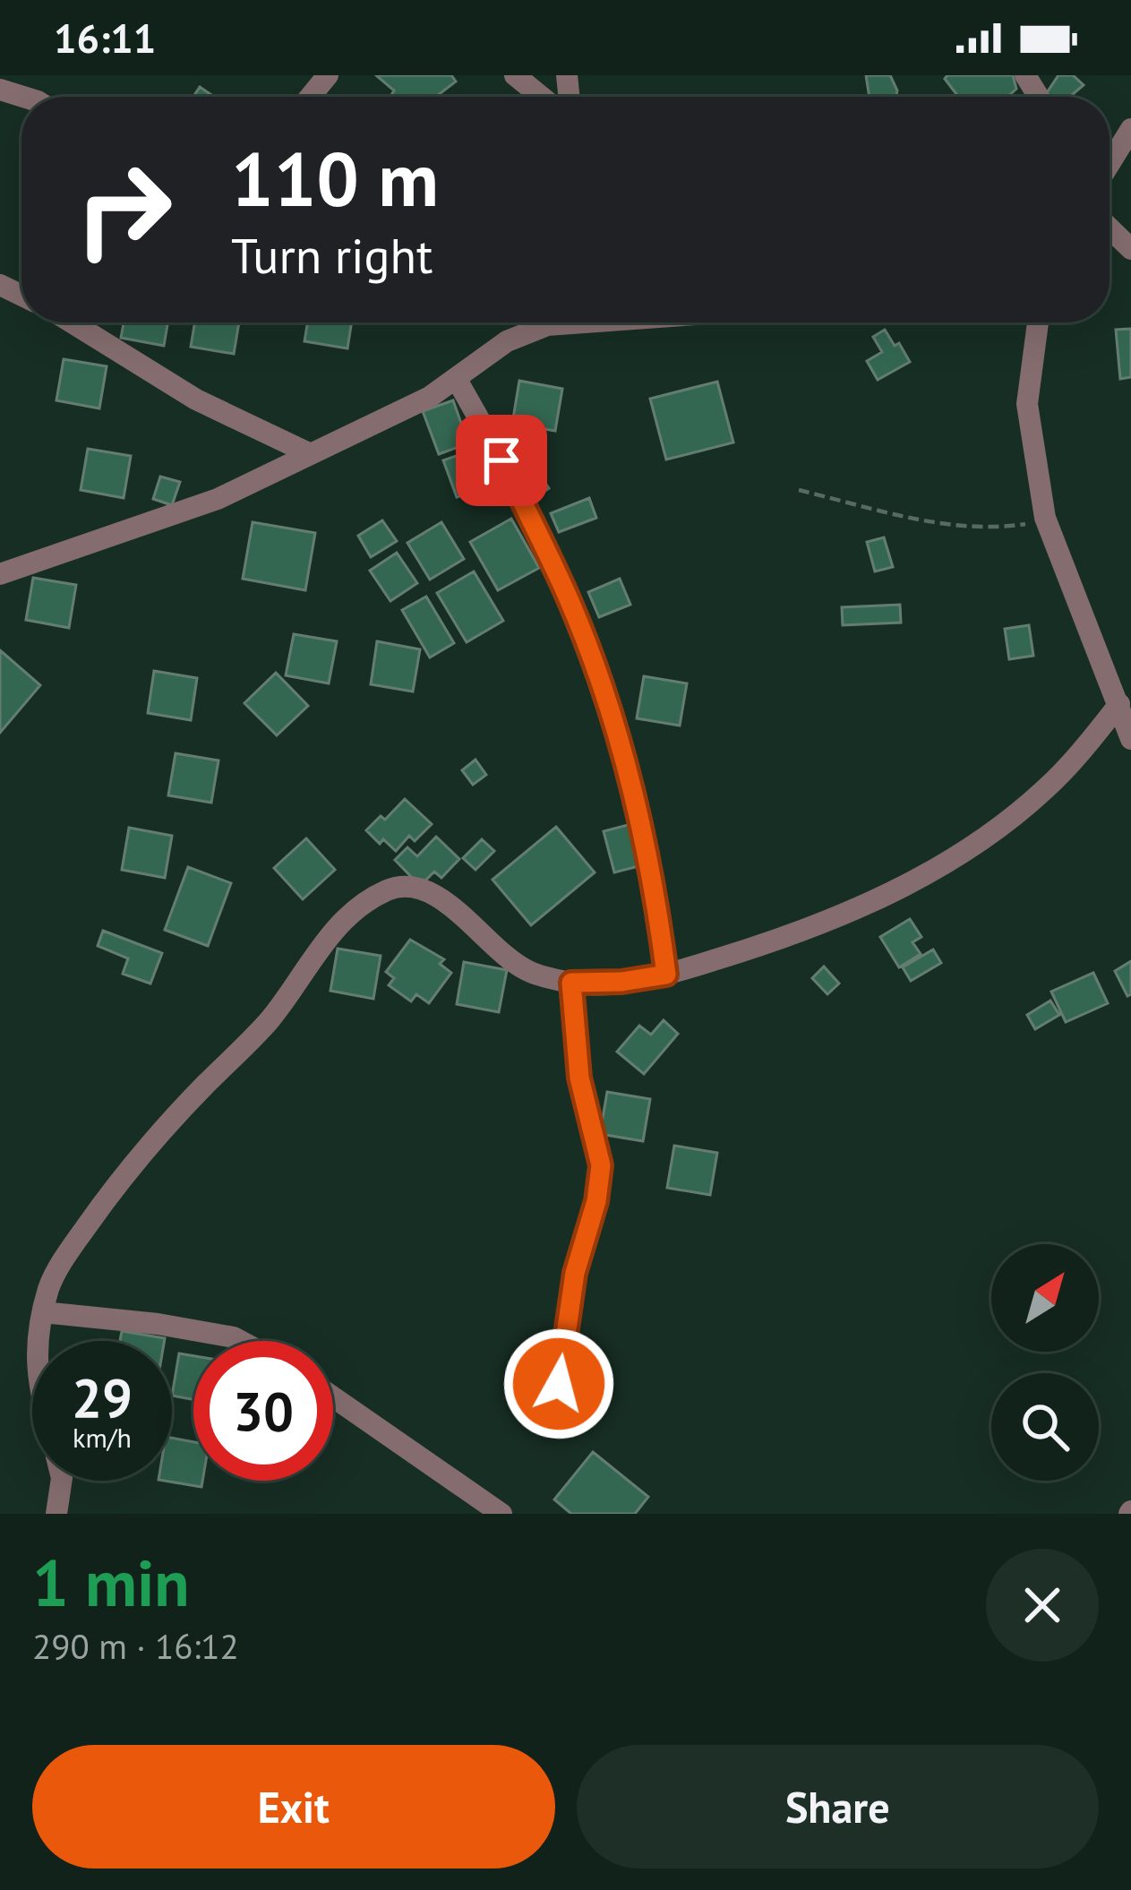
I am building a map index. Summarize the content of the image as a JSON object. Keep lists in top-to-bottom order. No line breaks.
{"north":"top right","page":{"status":"16:11","turn":["110 m","Turn right"],"speed":"29 km/h","limit":"30","heading":["1 min","290 m · 16:12"],"buttons":["Exit","Share"]}}
